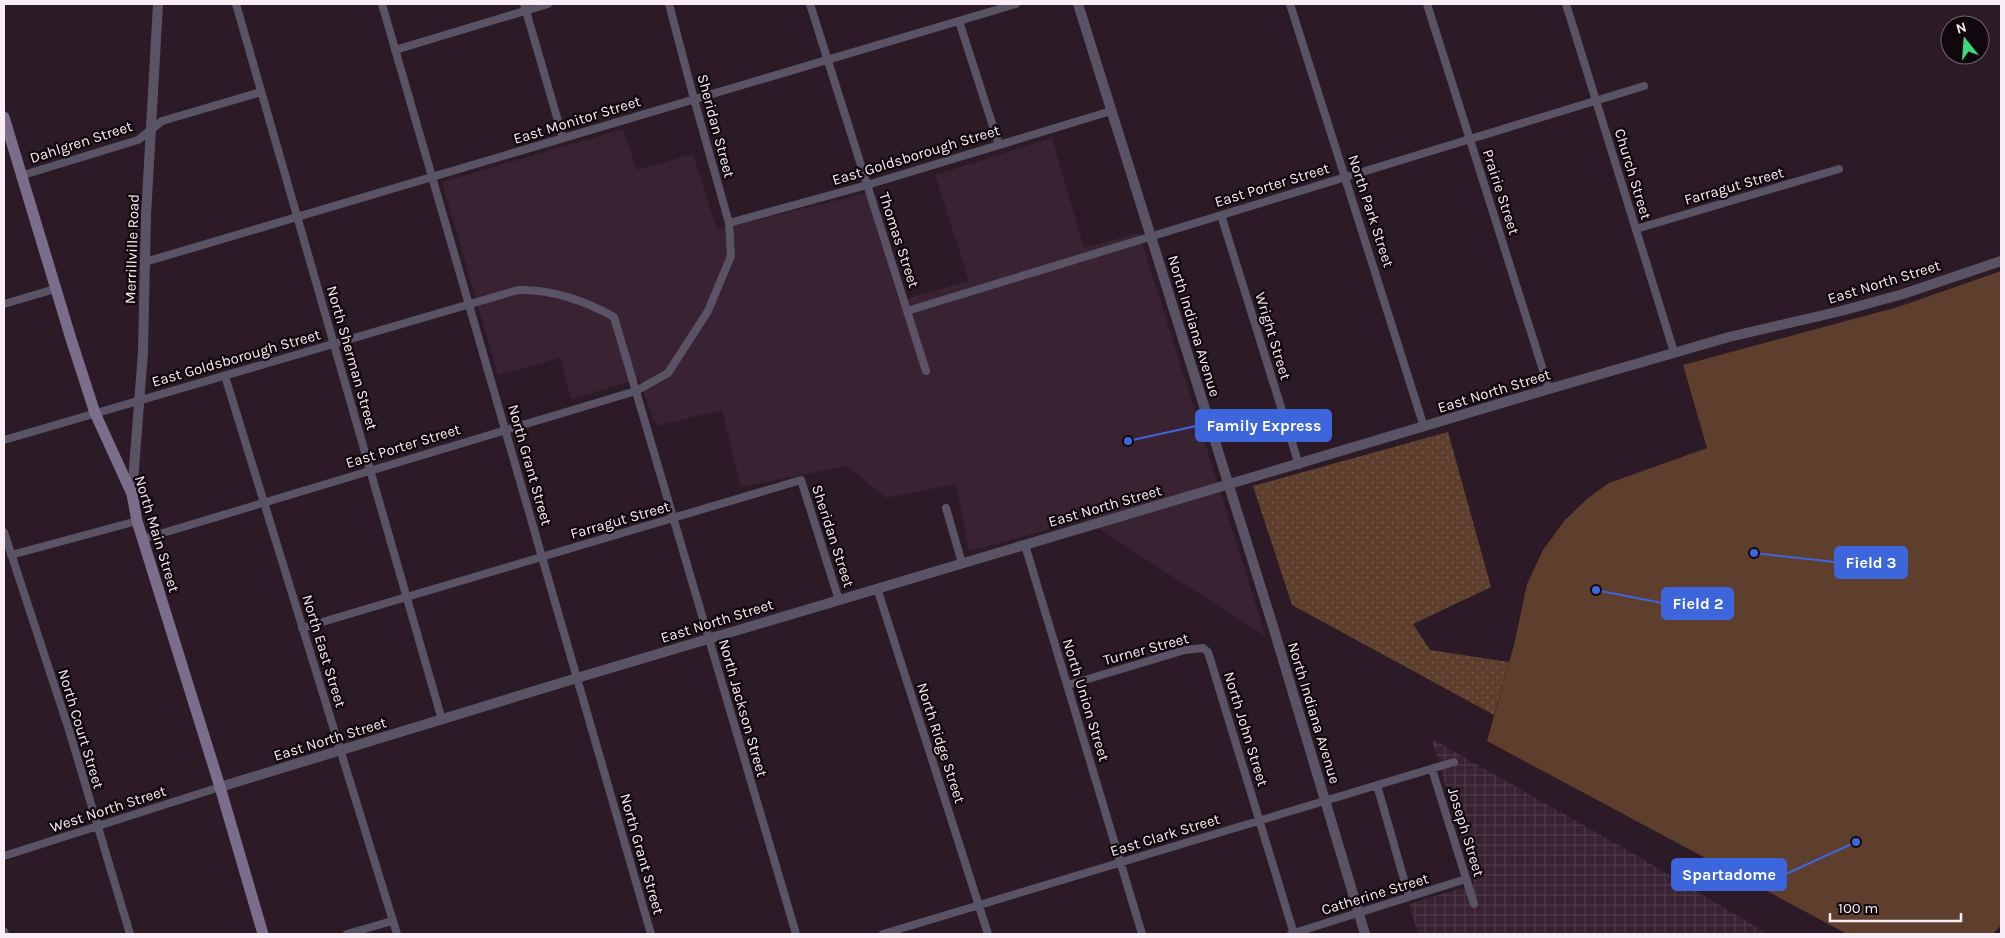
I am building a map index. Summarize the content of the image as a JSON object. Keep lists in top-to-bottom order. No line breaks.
{"streets":{"main road":["North Main Street"],"street":["East Monitor Street","Sheridan Street","Dahlgren Street","East Goldsborough Street","Church Street","East Porter Street","Farragut Street","Prairie Street","North Park Street","Thomas Street","Merrillville Road","East North Street","North Indiana Avenue","Wright Street","North Sherman Street","North Grant Street","Turner Street","North East Street","North Union Street","North Jackson Street","North Court Street","North John Street","North Ridge Street","West North Street","Joseph Street","East Clark Street","Catherine Street"]},"crossings":[["East Monitor Street","Sheridan Street"],["East Monitor Street","Thomas Street"],["East Monitor Street","Merrillville Road"],["East Monitor Street","North Sherman Street"],["East Monitor Street","North Grant Street"],["Sheridan Street","East Goldsborough Street"],["Sheridan Street","East Porter Street"],["Sheridan Street","Farragut Street"],["Sheridan Street","East North Street"],["Dahlgren Street","Merrillville Road"],["Dahlgren Street","North Sherman Street"],["Dahlgren Street","North Main Street"],["East Goldsborough Street","Thomas Street"],["East Goldsborough Street","Merrillville Road"],["East Goldsborough Street","North Indiana Avenue"],["East Goldsborough Street","North Sherman Street"],["East Goldsborough Street","North Grant Street"],["East Goldsborough Street","North Main Street"],["East Goldsborough Street","North East Street"],["East Goldsborough Street","North Jackson Street"],["Church Street","East Porter Street"],["Church Street","Farragut Street"],["Church Street","East North Street"],["East Porter Street","Prairie Street"],["East Porter Street","North Park Street"],["East Porter Street","Thomas Street"],["East Porter Street","North Indiana Avenue"],["East Porter Street","Wright Street"],["East Porter Street","North Sherman Street"],["East Porter Street","North Grant Street"],["East Porter Street","North Main Street"],["East Porter Street","North East Street"],["East Porter Street","North Jackson Street"],["Farragut Street","North Sherman Street"],["Farragut Street","North Grant Street"],["Farragut Street","North East Street"],["Farragut Street","North Jackson Street"],["Prairie Street","East North Street"],["North Park Street","East North Street"],["Merrillville Road","North Main Street"],["East North Street","North Indiana Avenue"],["East North Street","Wright Street"],["East North Street","North Sherman Street"],["East North Street","North Grant Street"],["East North Street","North Main Street"],["East North Street","North East Street"],["East North Street","North Union Street"],["East North Street","North Jackson Street"],["East North Street","North Ridge Street"],["East North Street","West North Street"],["North Indiana Avenue","East Clark Street"],["North Indiana Avenue","Catherine Street"],["North Main Street","West North Street"],["Turner Street","North Union Street"],["Turner Street","North John Street"],["North Union Street","East Clark Street"],["North Court Street","West North Street"],["North John Street","East Clark Street"],["North John Street","Catherine Street"],["North Ridge Street","East Clark Street"],["Joseph Street","East Clark Street"],["Joseph Street","Catherine Street"]],"places":["Family Express","Field 3","Field 2","Spartadome"],"scale_bar":"100 m","north":"top"}
